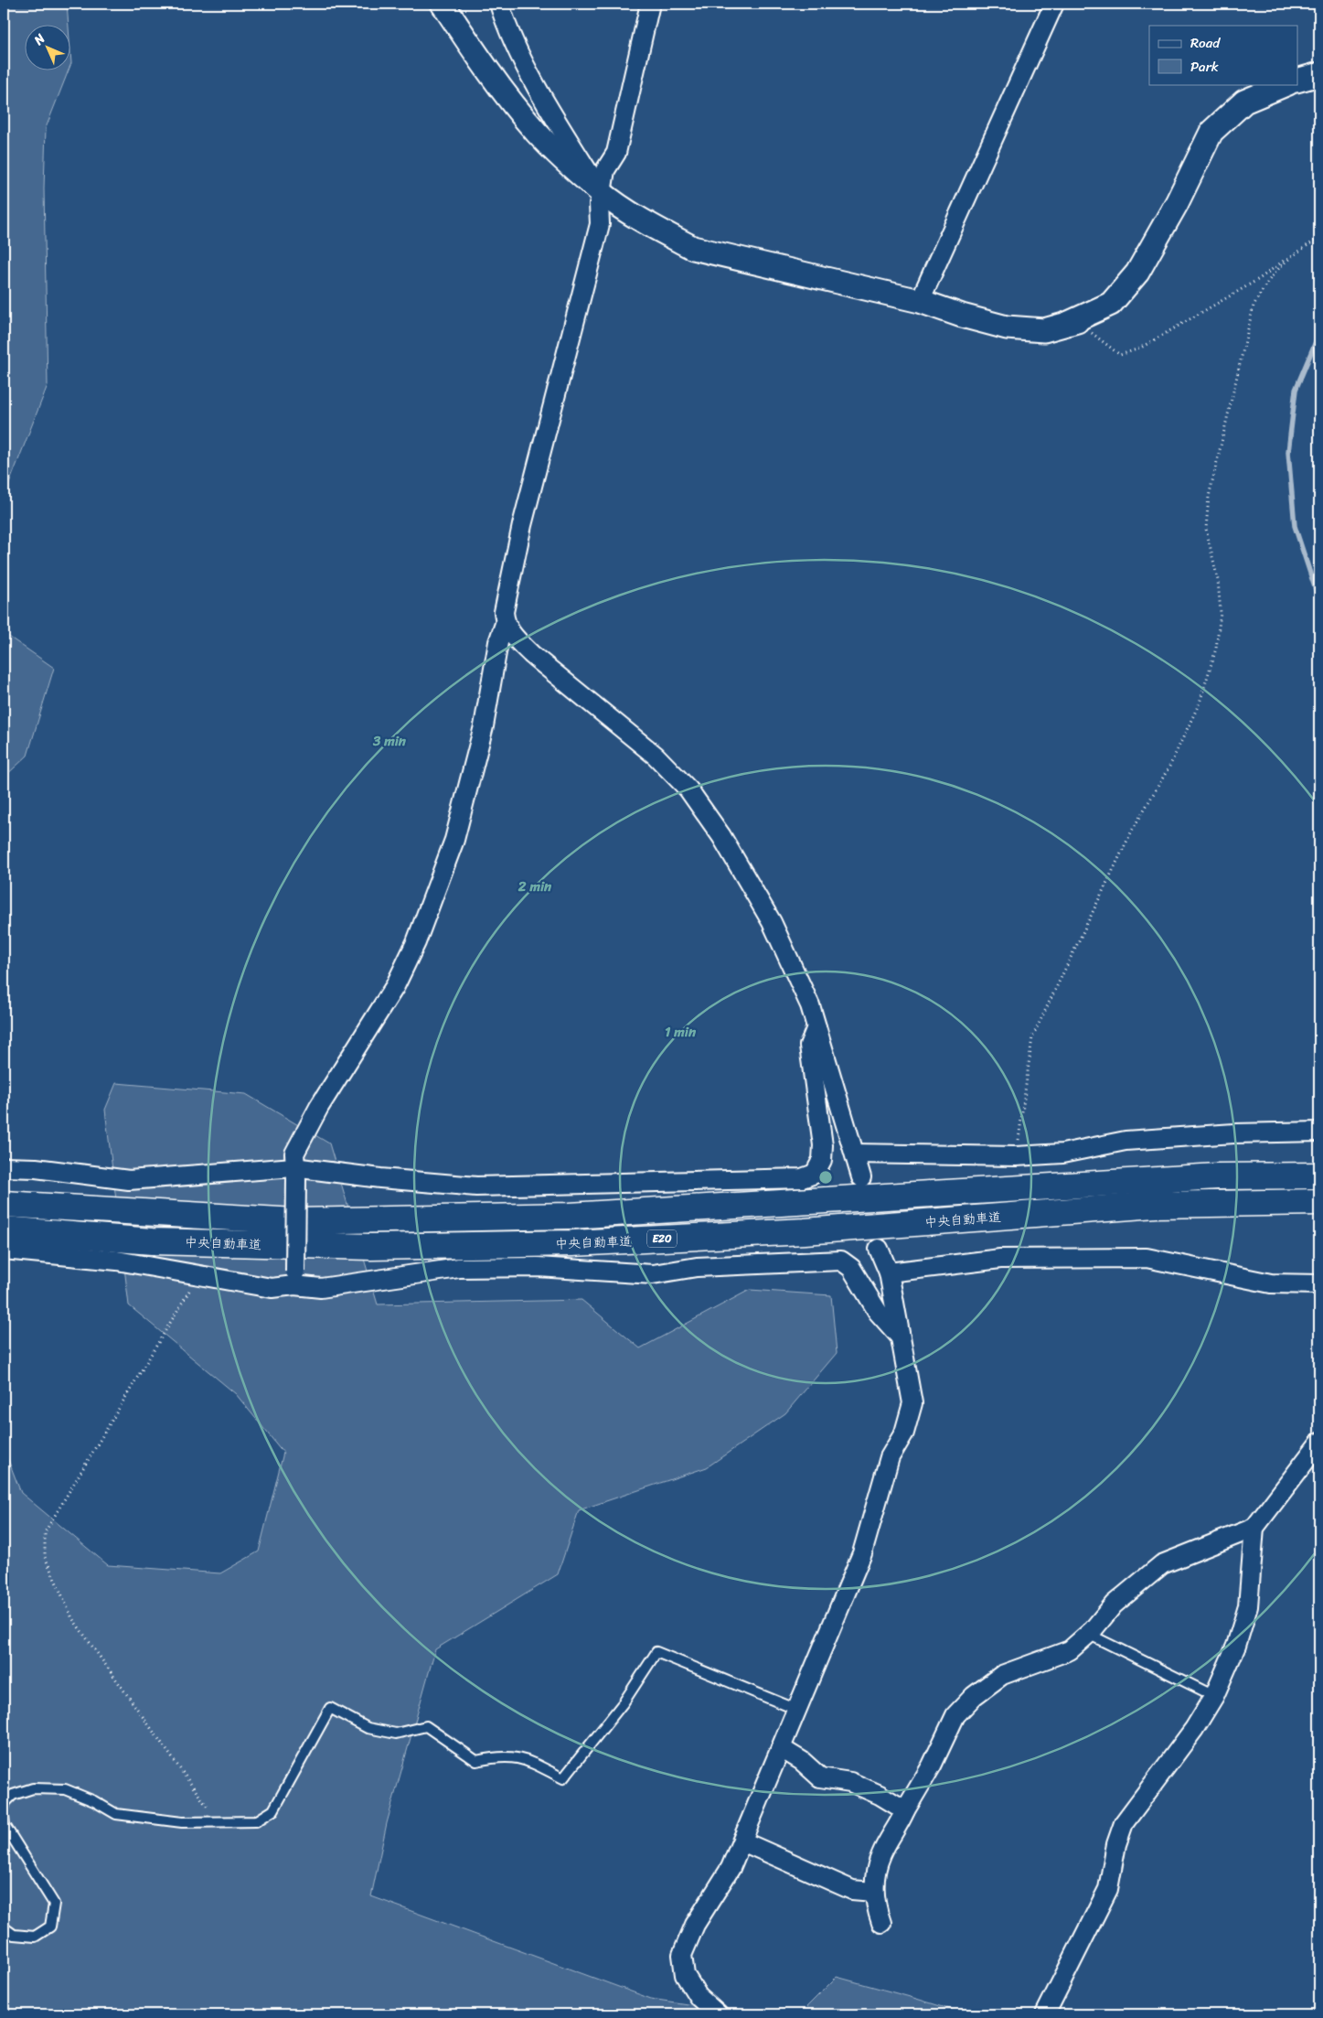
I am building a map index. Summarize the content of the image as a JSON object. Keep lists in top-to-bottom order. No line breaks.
{"streets":{"highway":["中央自動車道","E20"]},"legend":["Road","Park"],"north":"top left","rings":["3 min","2 min","1 min"]}
